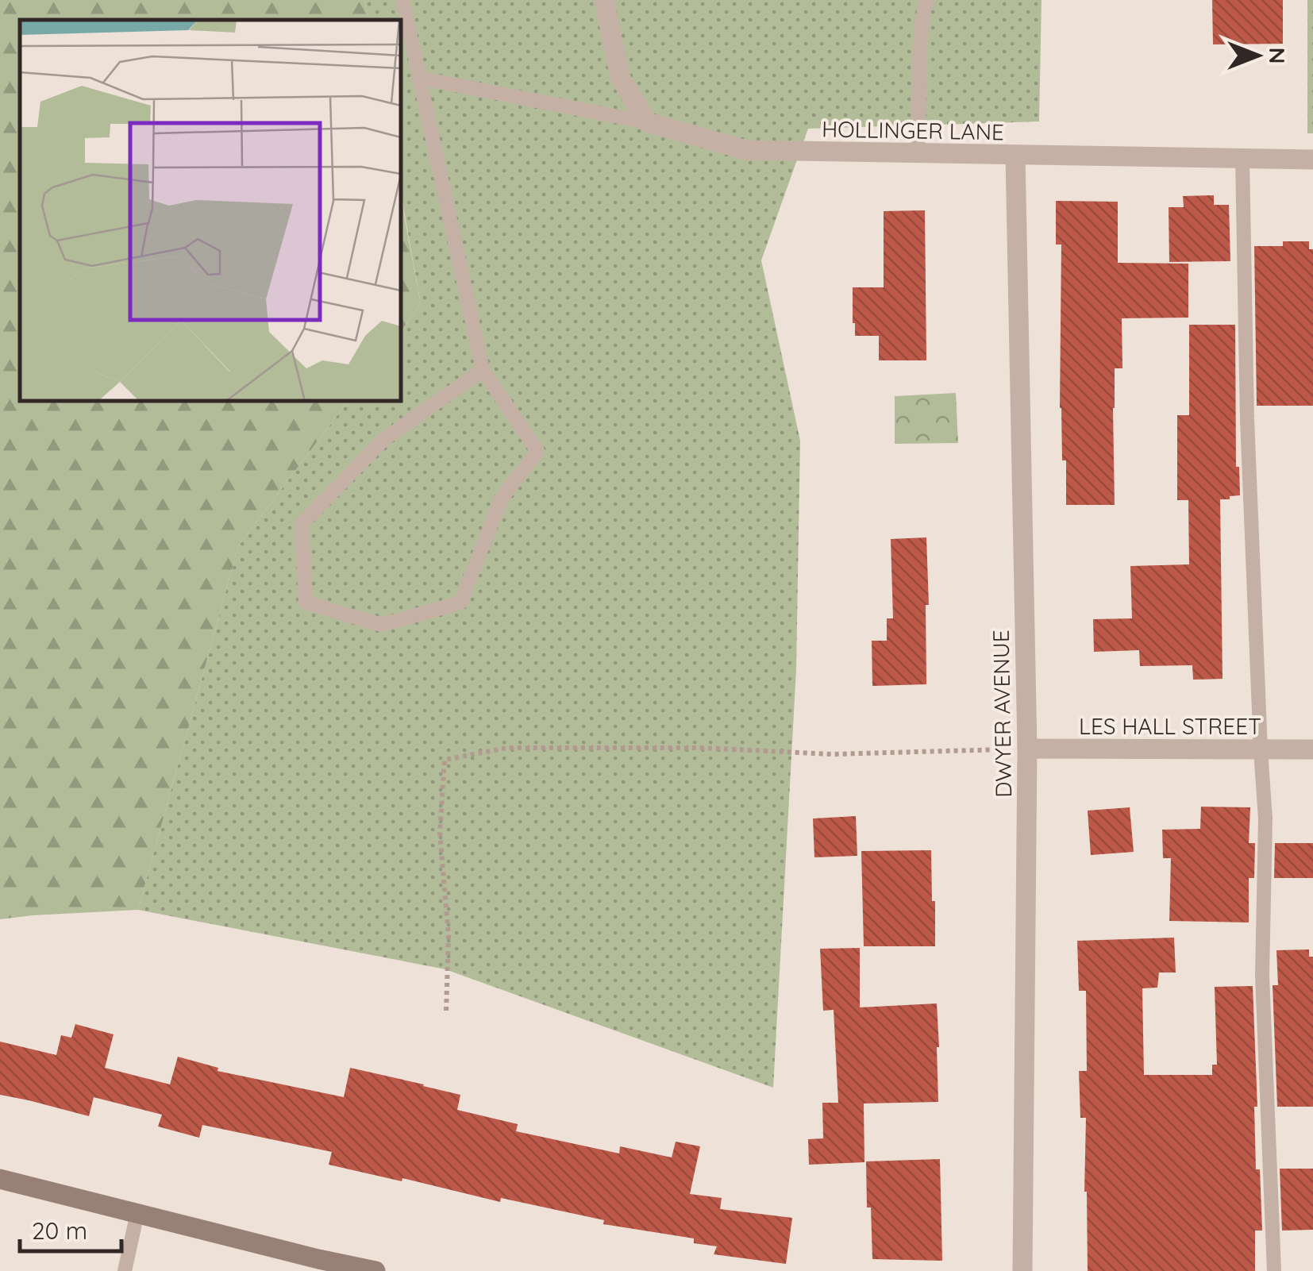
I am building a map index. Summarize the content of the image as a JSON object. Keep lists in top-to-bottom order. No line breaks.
{"streets":{"street":["HOLLINGER LANE","DWYER AVENUE","LES HALL STREET"]},"crossings":[["HOLLINGER LANE","DWYER AVENUE"],["DWYER AVENUE","LES HALL STREET"]],"scale_bar":"20 m","north":"right"}
